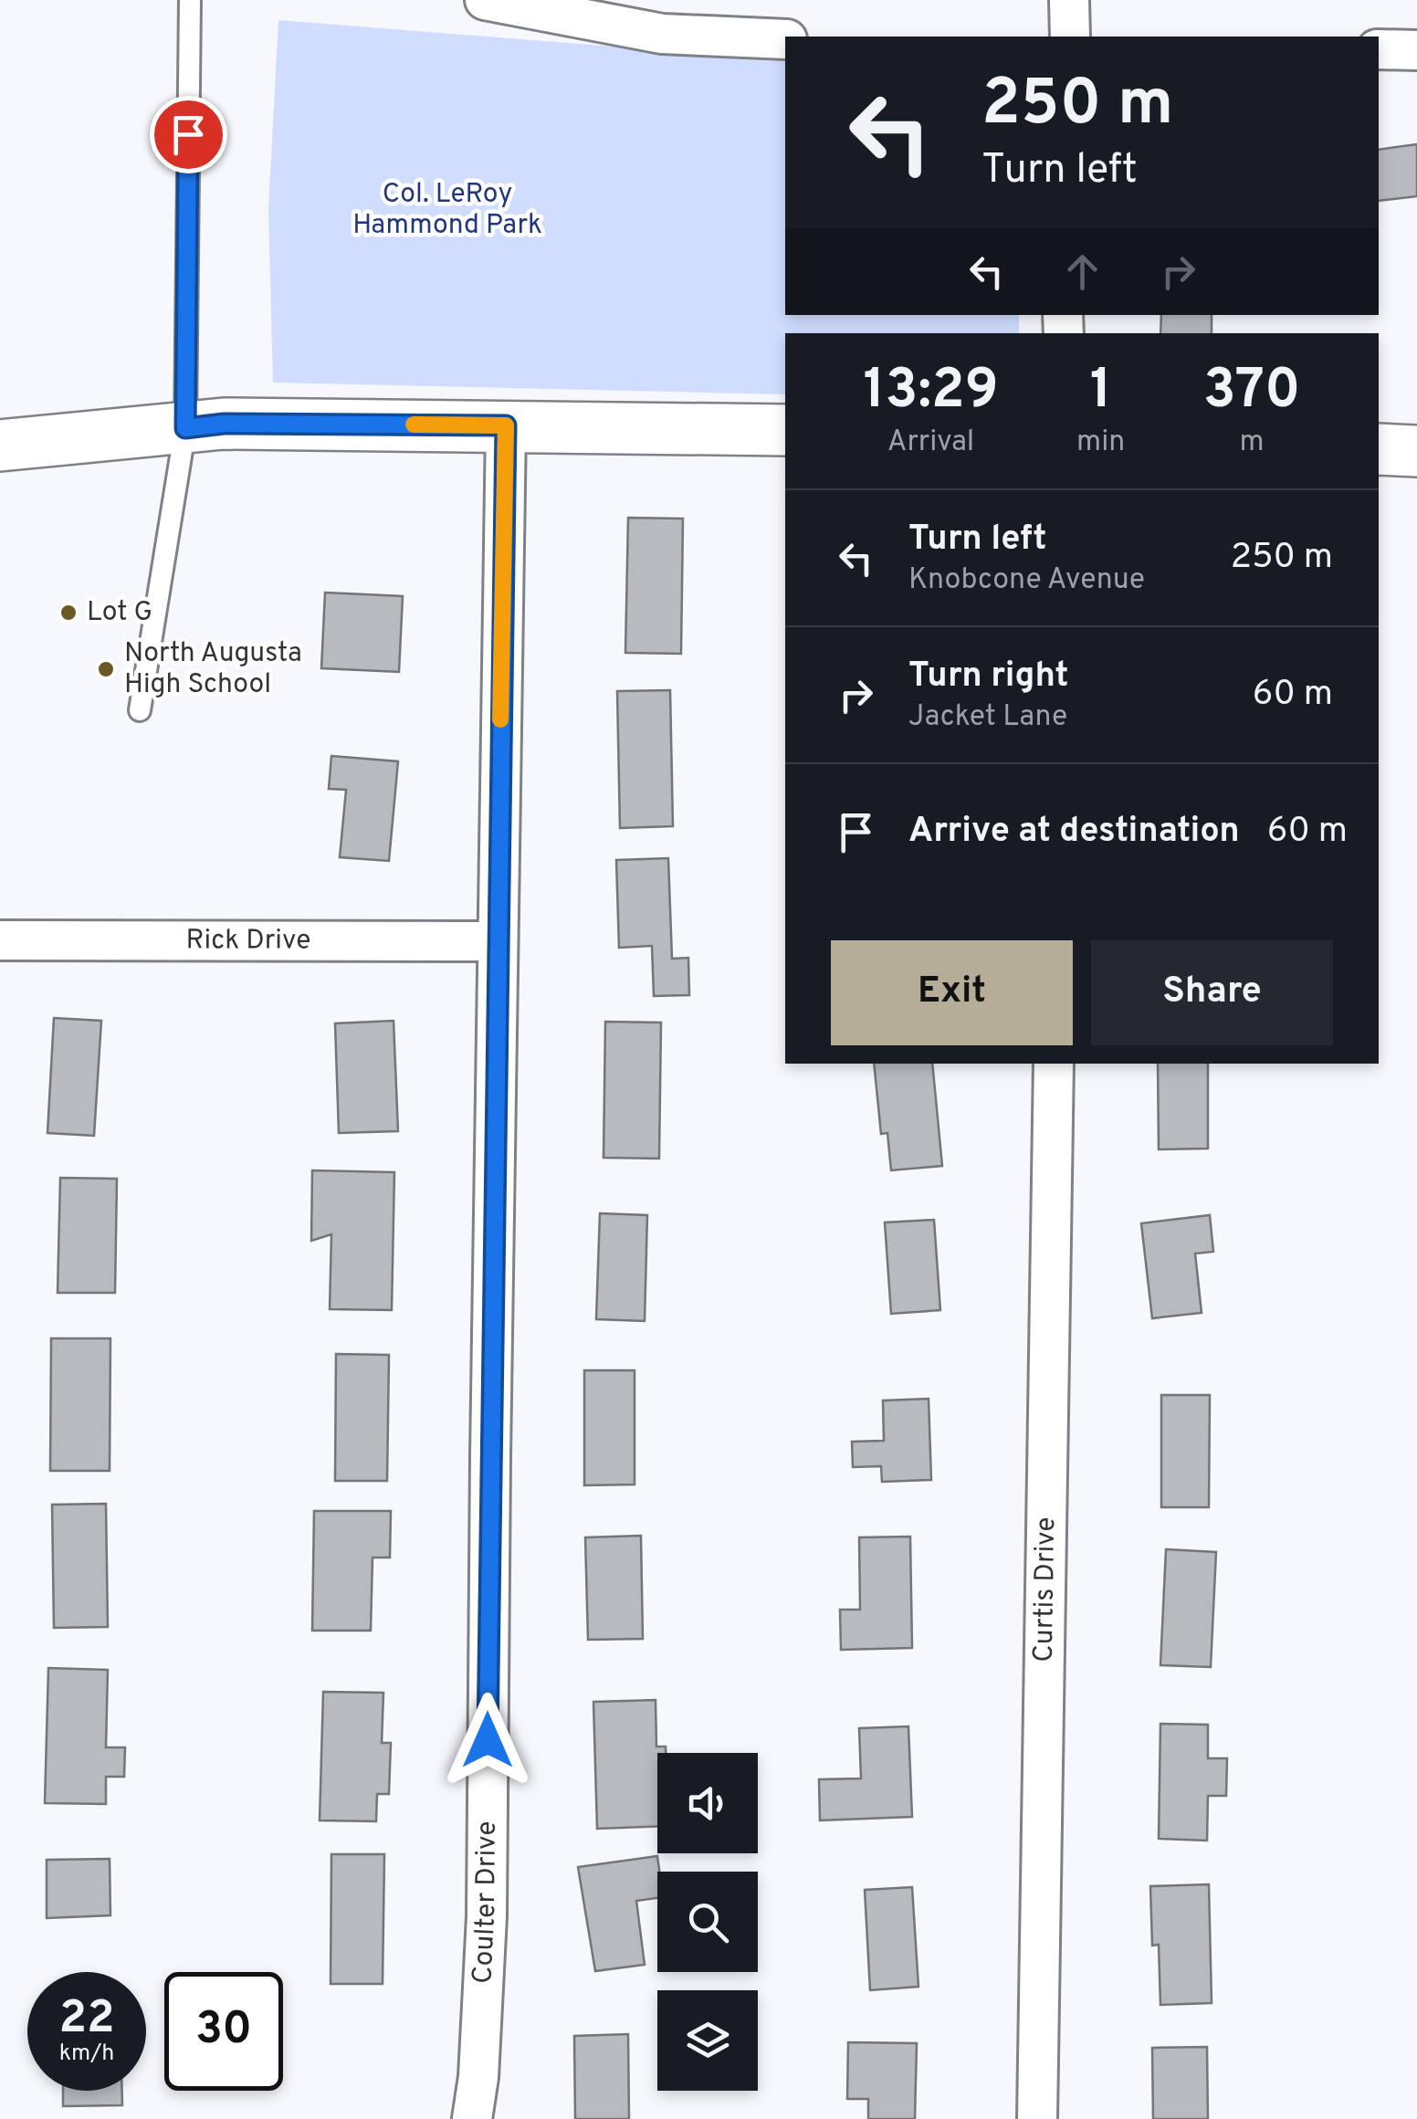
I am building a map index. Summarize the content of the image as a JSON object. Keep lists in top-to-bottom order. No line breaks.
{"streets":{"street":["Rick Drive","Curtis Drive","Coulter Drive"]},"crossings":[["Rick Drive","Coulter Drive"]],"parks":["Col. LeRoy Hammond Park"],"places":["Lot G","North Augusta High School"],"page":{"turn":["250 m","Turn left"],"eta":["13:29","Arrival","1","min","370","m"],"list":[{"name":"Turn left","note":"Knobcone Avenue","value":"250 m"},{"name":"Turn right","note":"Jacket Lane","value":"60 m"},{"name":"Arrive at destination","value":"60 m"}],"buttons":["Exit","Share"],"speed":"22 km/h","limit":"30"}}
